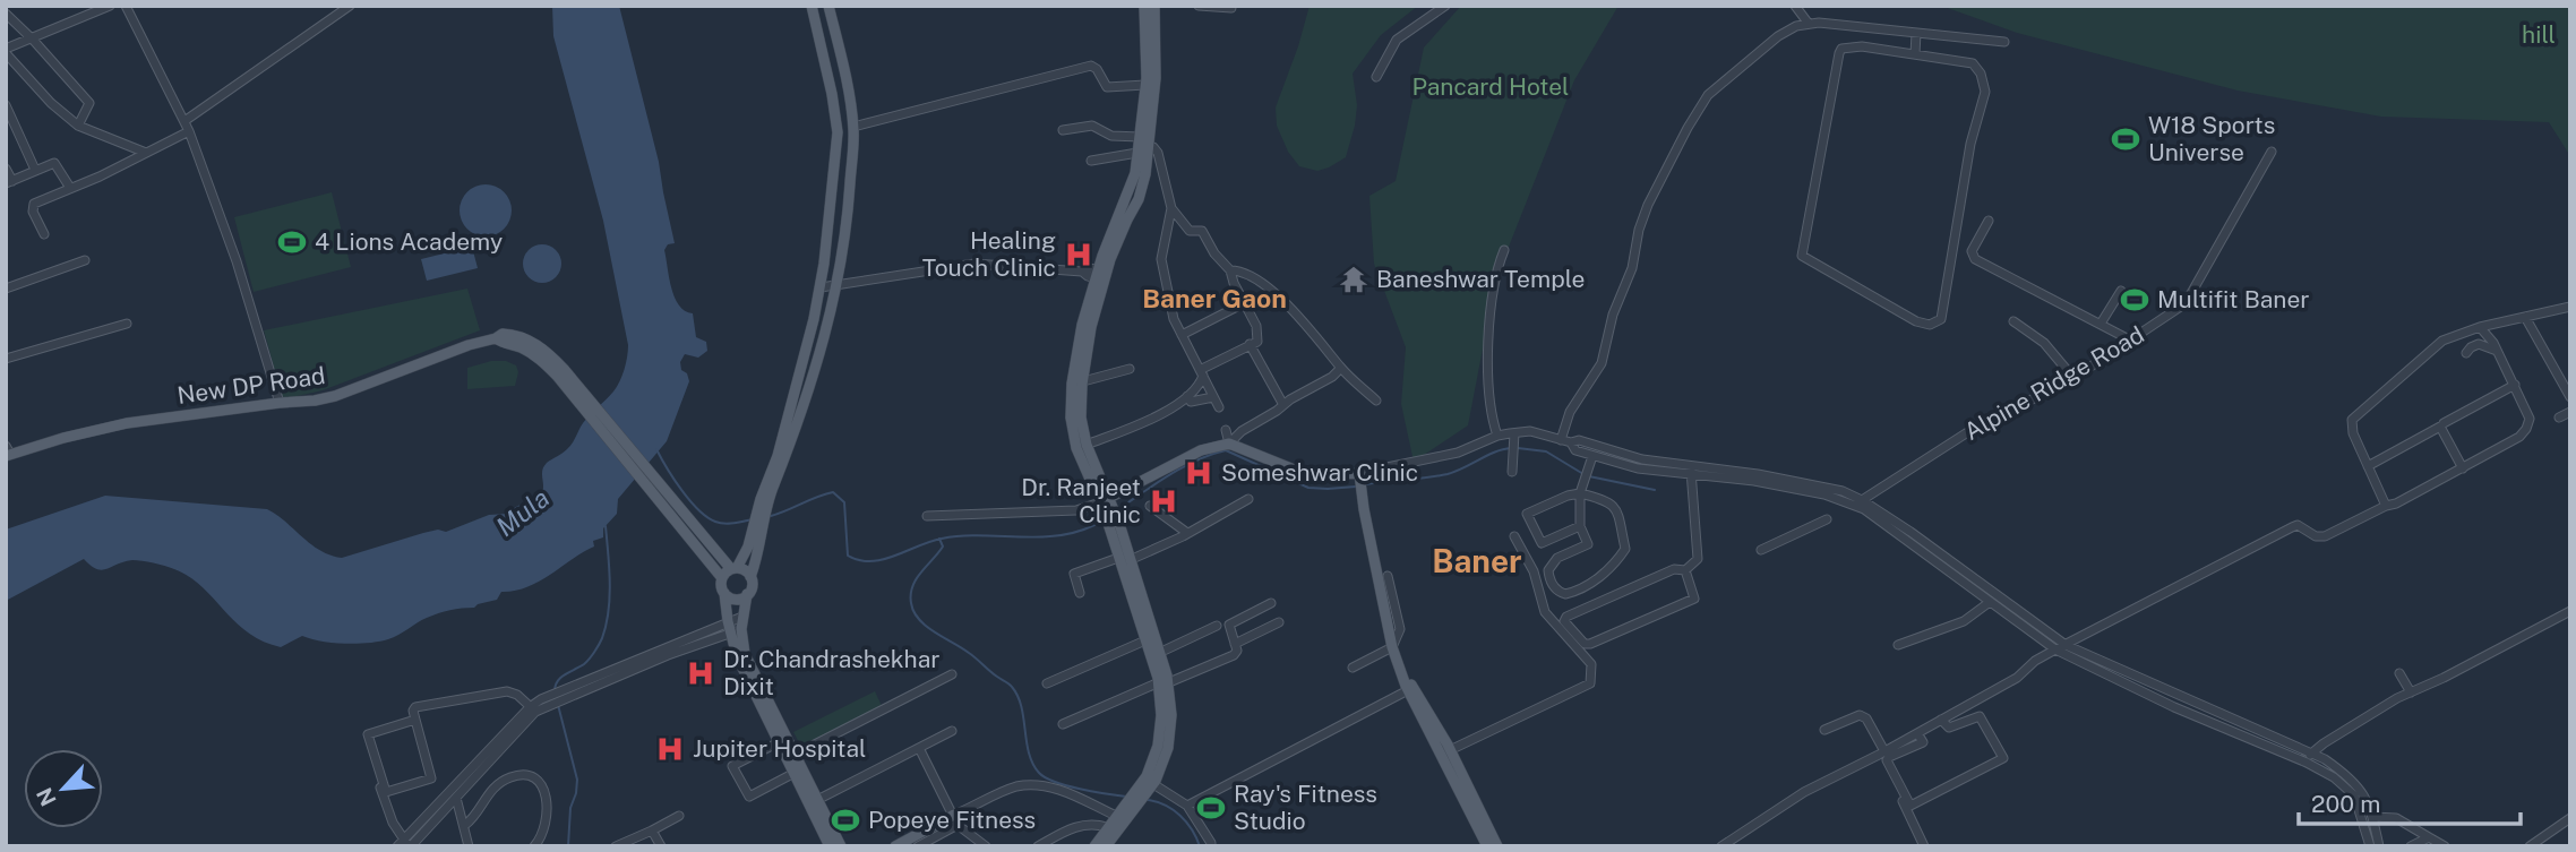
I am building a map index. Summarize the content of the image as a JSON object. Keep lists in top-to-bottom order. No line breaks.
{"streets":{"main road":["New DP Road"],"street":["Alpine Ridge Road"]},"districts":["Baner Gaon","Baner"],"water":["Mula"],"parks":["hill","Pancard Hotel"],"places":{"sports":["W18 Sports Universe","4 Lions Academy","Multifit Baner","Ray's Fitness Studio","Popeye Fitness"],"hospital":["Healing Touch Clinic","Someshwar Clinic","Dr. Ranjeet Clinic","Dr. Chandrashekhar Dixit","Jupiter Hospital"],"temple":["Baneshwar Temple"]},"scale_bar":"200 m","north":"bottom left"}
